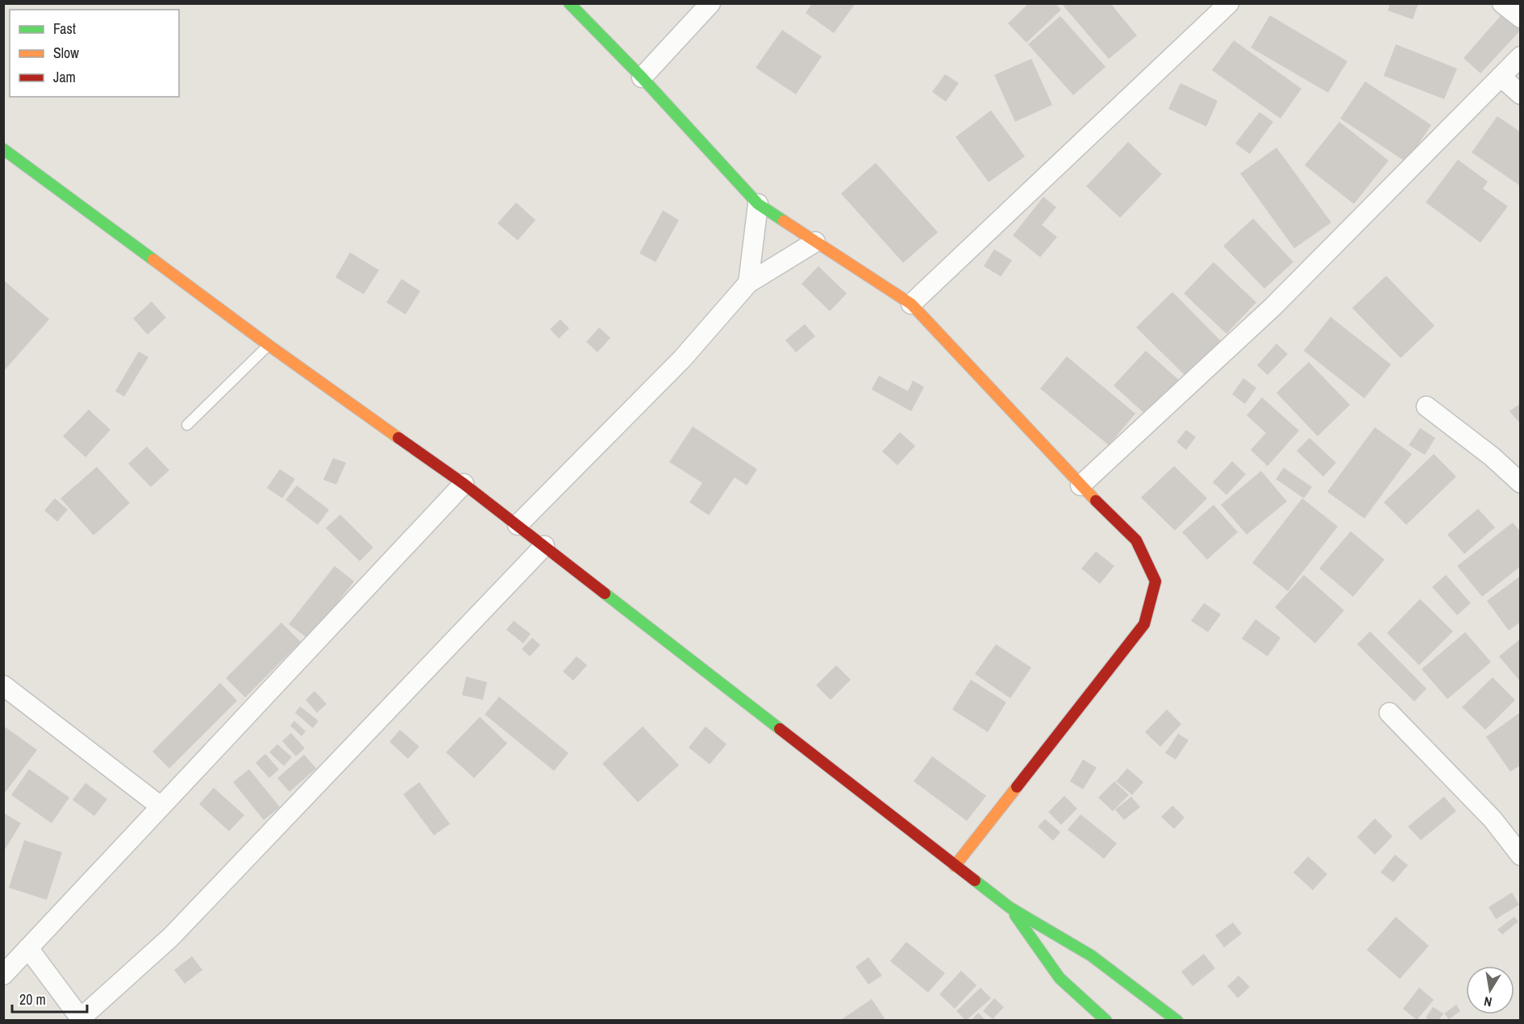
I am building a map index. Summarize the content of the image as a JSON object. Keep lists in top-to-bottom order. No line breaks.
{"legend":["Fast","Slow","Jam"],"scale_bar":"20 m","north":"bottom"}
